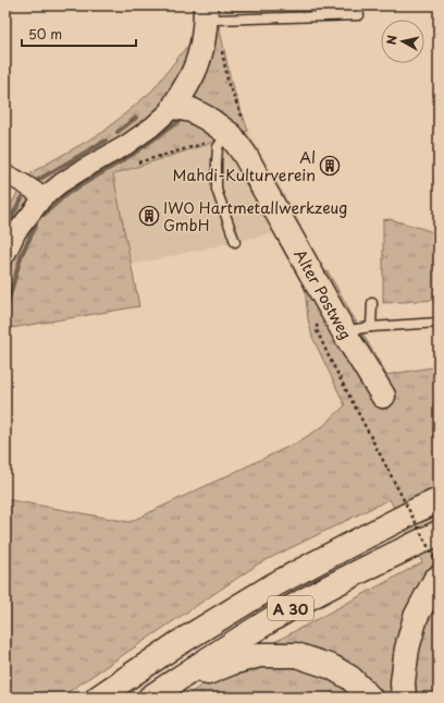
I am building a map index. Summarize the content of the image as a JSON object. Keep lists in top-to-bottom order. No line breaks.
{"streets":{"main road":["Alter Postweg","A 30"]},"places":{"building":["Al Mahdi-Kulturverein","IWO Hartmetallwerkzeug GmbH"]},"scale_bar":"50 m","north":"left"}
